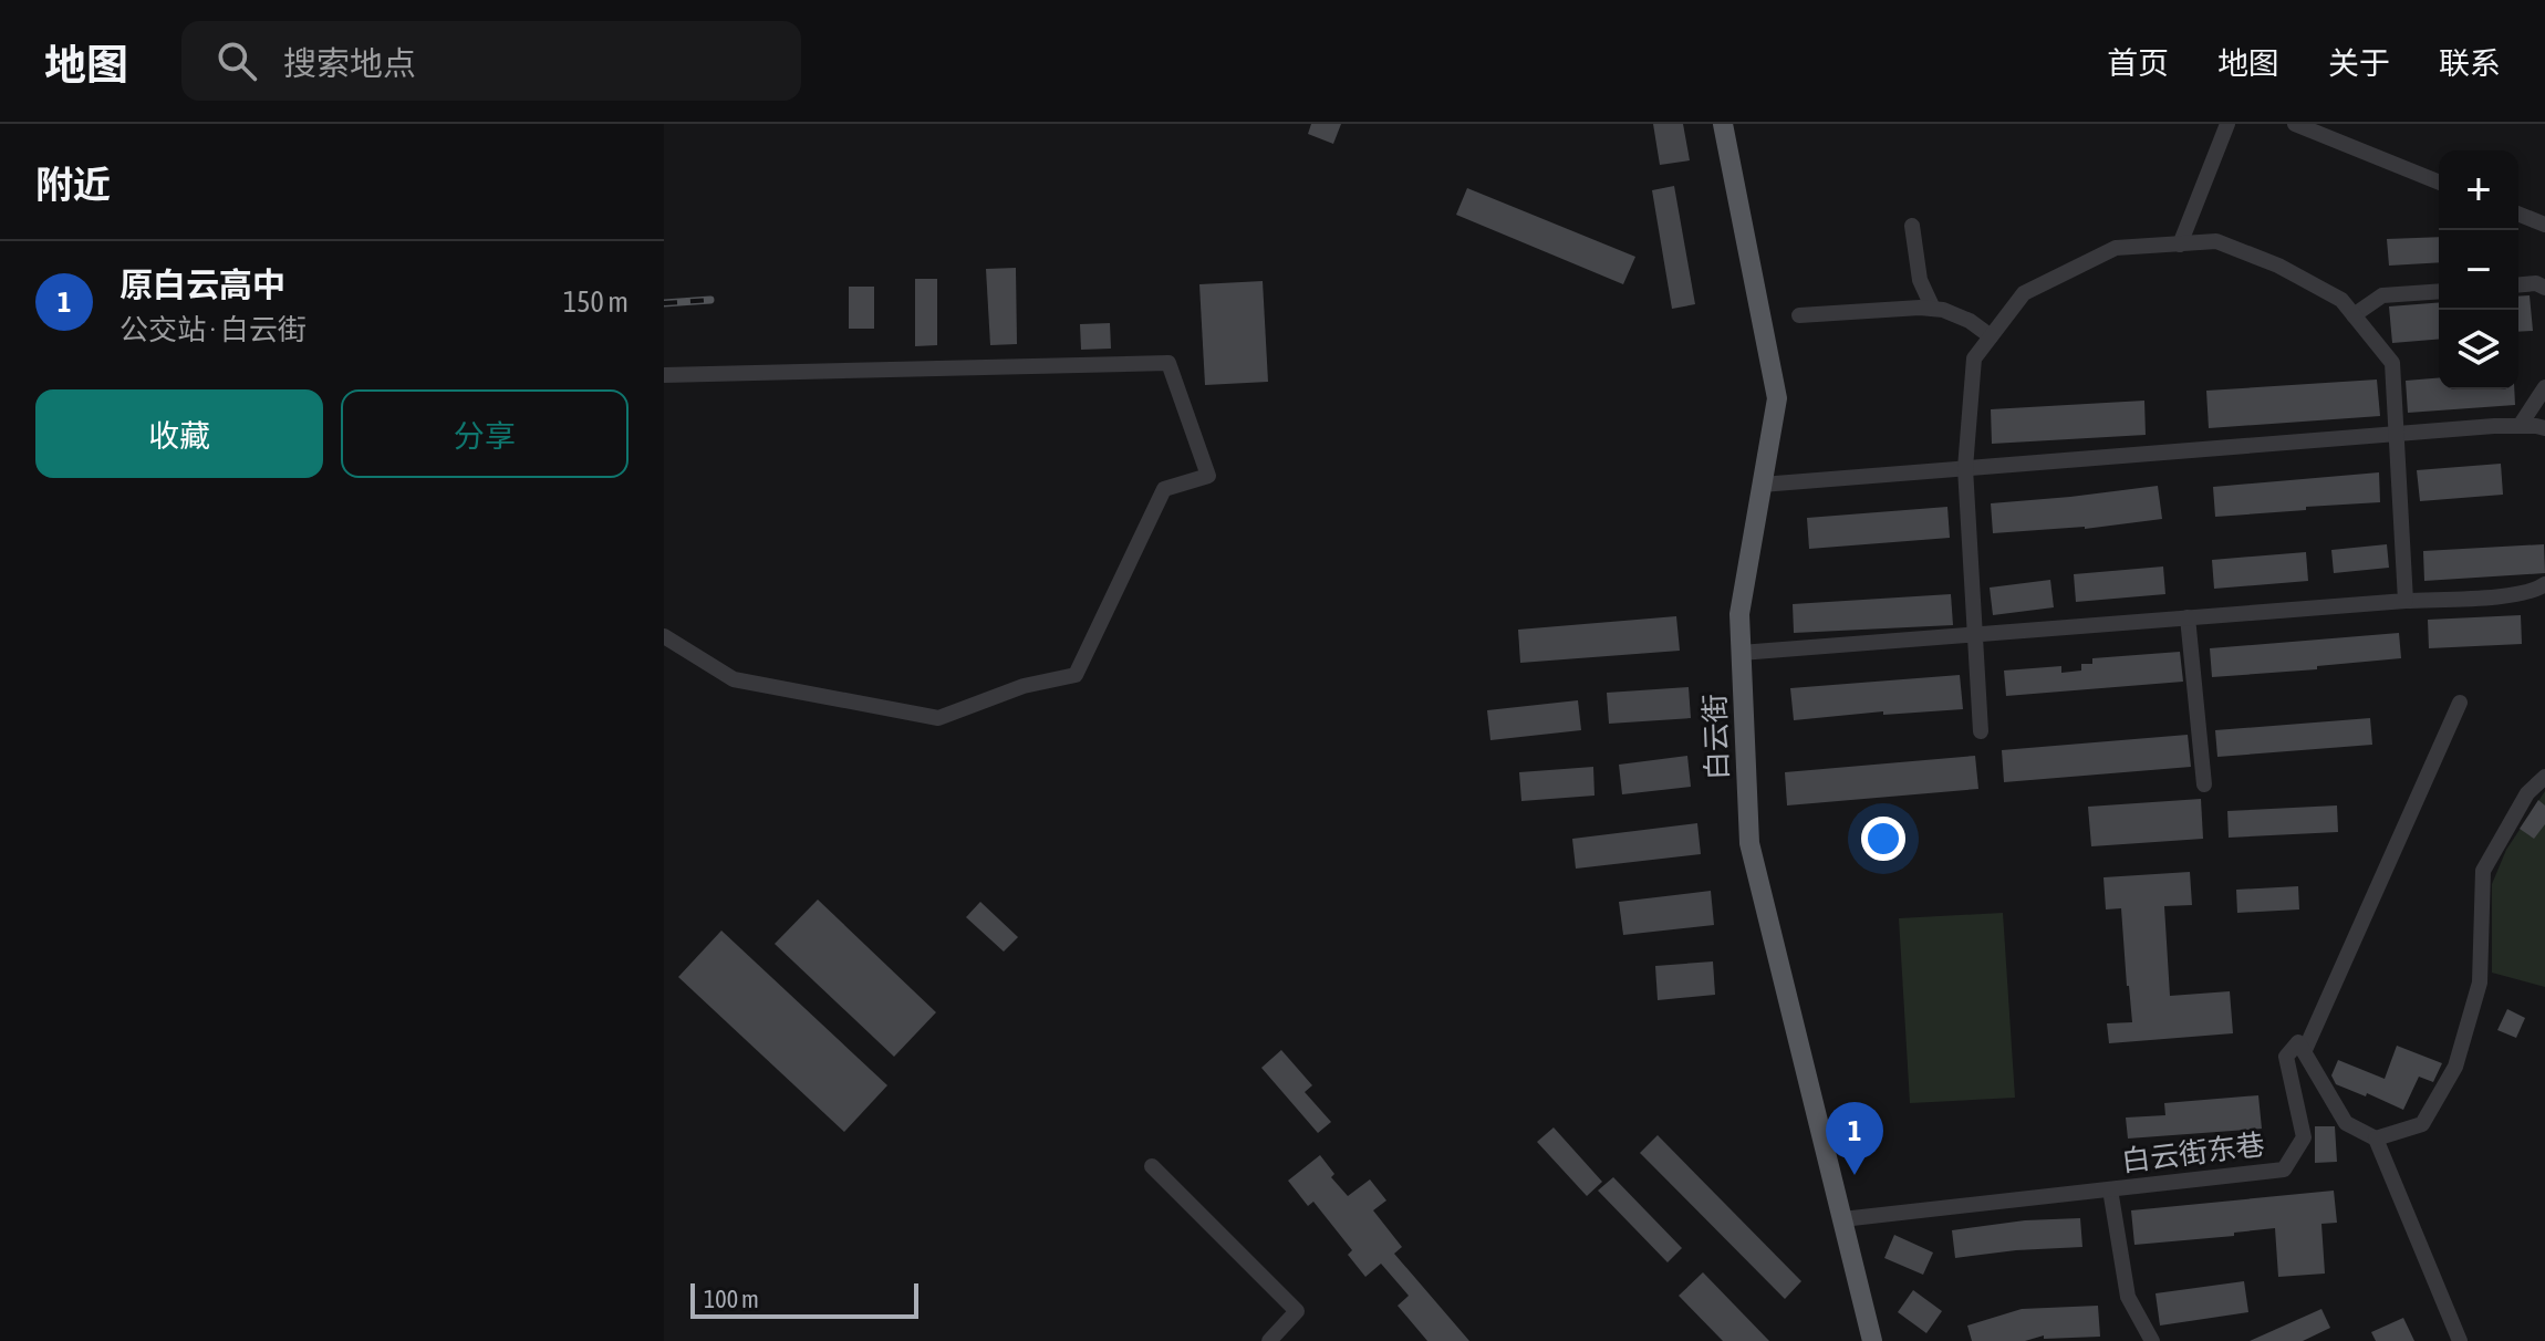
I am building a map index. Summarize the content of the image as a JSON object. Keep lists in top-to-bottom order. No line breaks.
{"streets":{"main road":["白云街"],"street":["白云街东巷"]},"crossings":[["白云街","白云街东巷"]],"scale_bar":"100 m","page":{"header":"地图","search":"搜索地点","nav":["首页","地图","关于","联系"],"heading":"附近","map_buttons":["+","−"],"list":[{"mark":"1","name":"原白云高中","note":"公交站 · 白云街","value":"150 m"}],"buttons":["收藏","分享"],"pins":"1","scale":"100 m"}}
